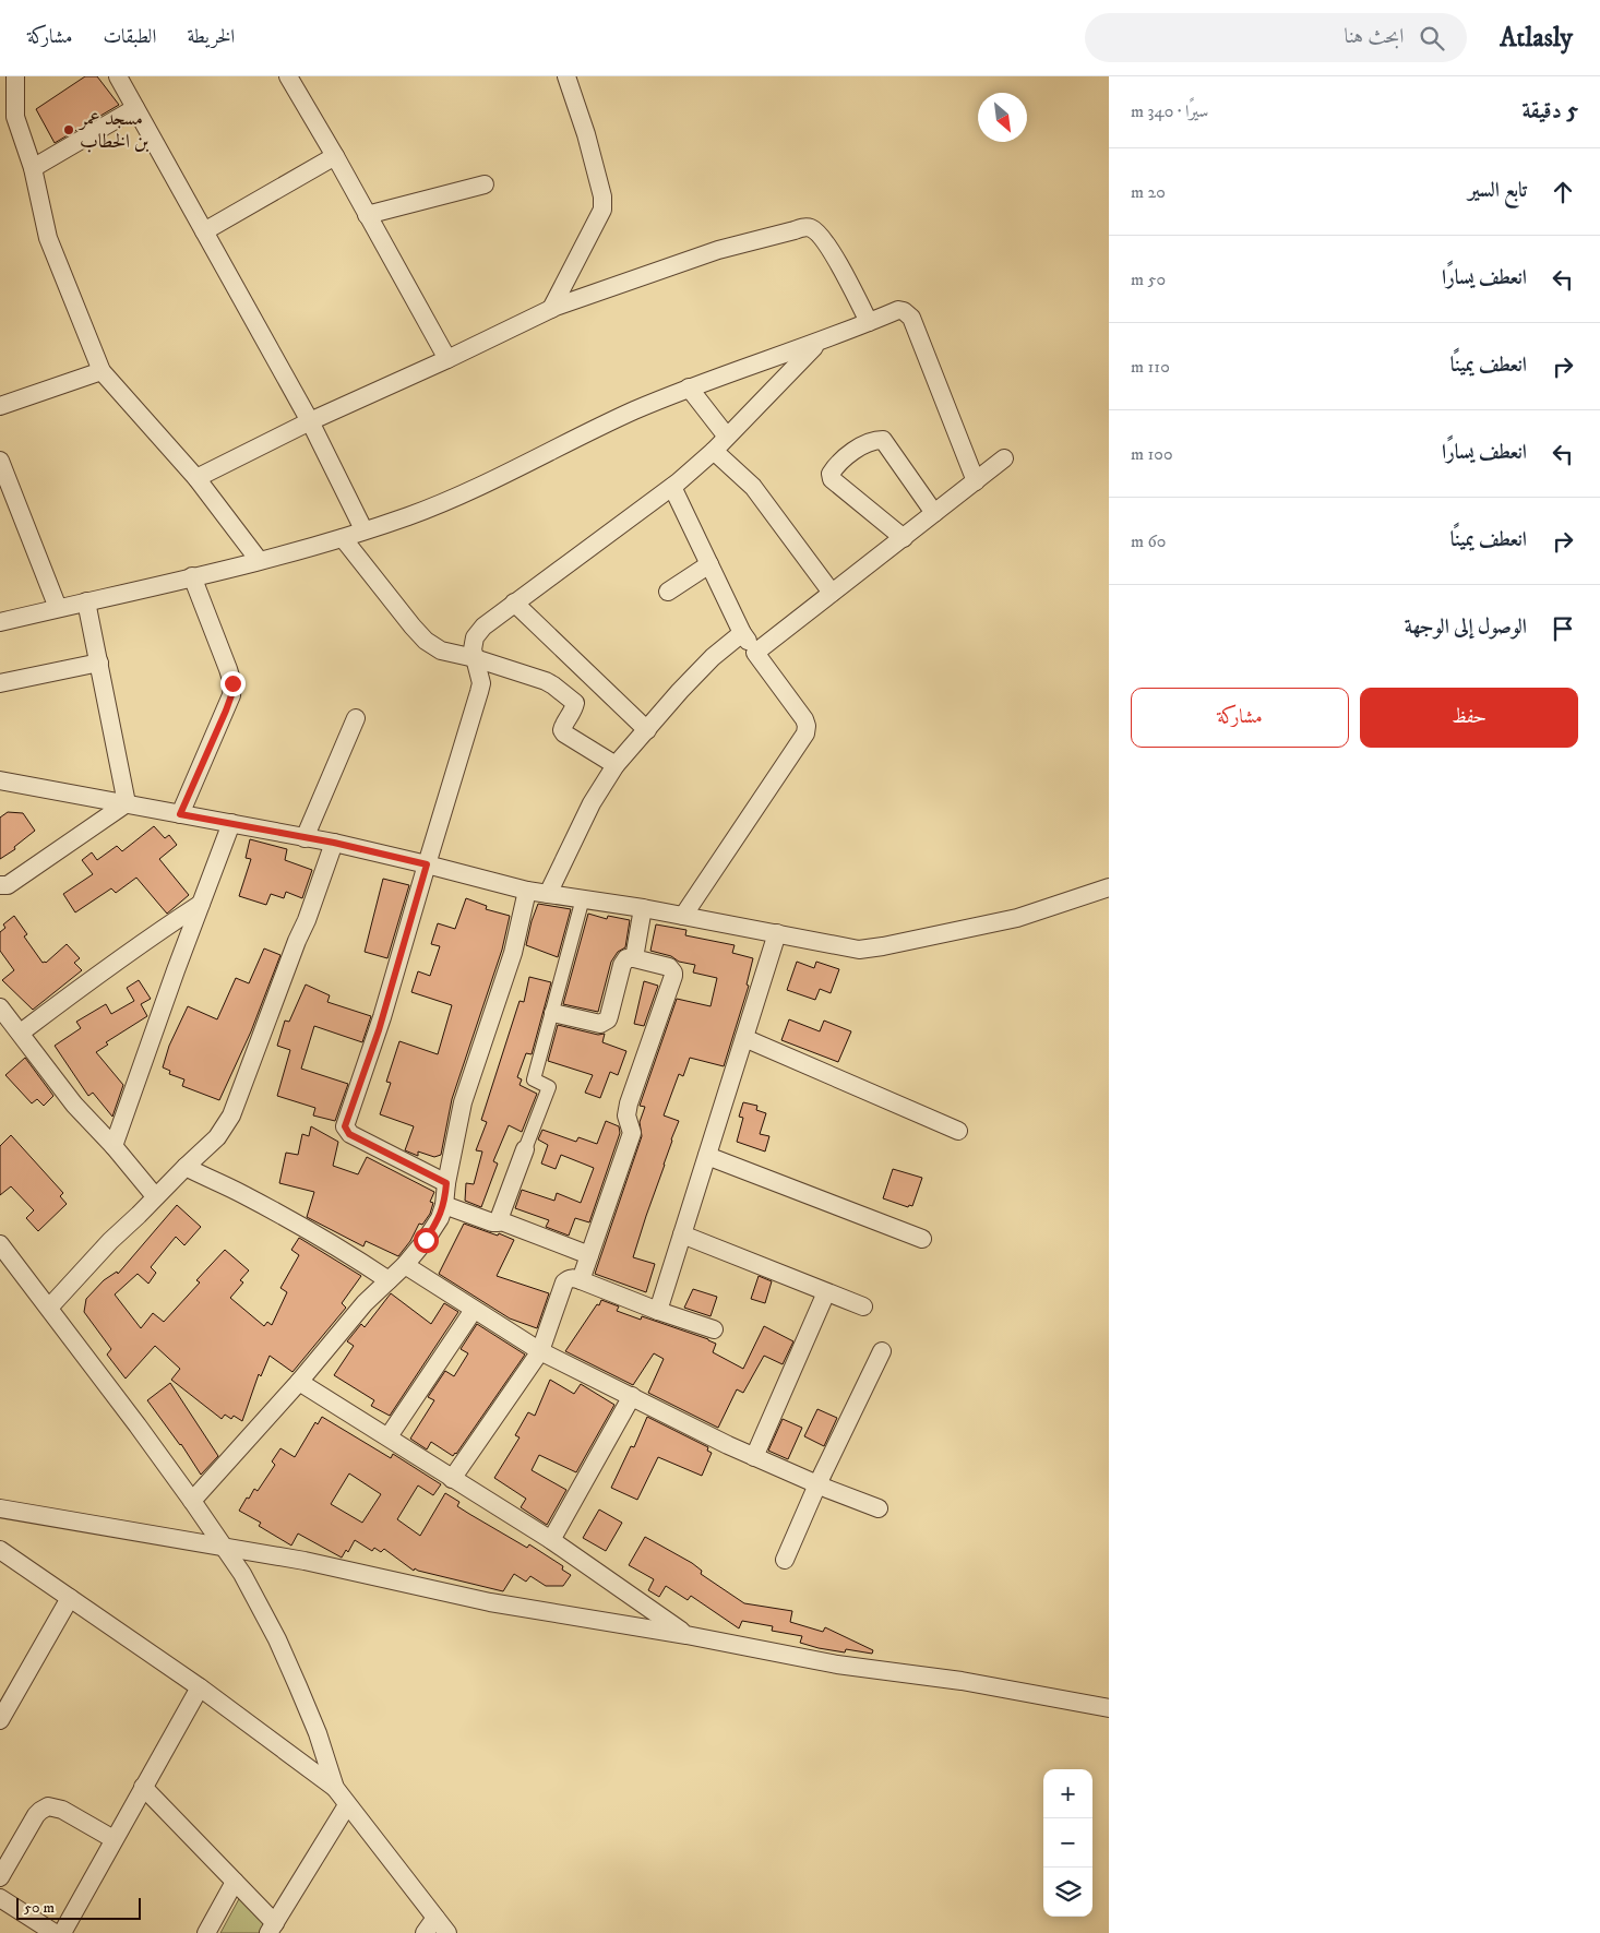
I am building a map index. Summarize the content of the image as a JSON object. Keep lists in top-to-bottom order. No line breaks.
{"places":["مسجد عمر بن الخطاب"],"scale_bar":"50 m","north":"bottom right","page":{"header":"Atlasly","search":"ابحث هنا","nav":["الخريطة","الطبقات","مشاركة"],"heading":["5 دقيقة","سيرًا · 340 m"],"list":[["تابع السير","20 m"],["انعطف يسارًا","50 m"],["انعطف يمينًا","110 m"],["انعطف يسارًا","100 m"],["انعطف يمينًا","60 m"],"الوصول إلى الوجهة"],"buttons":["حفظ","مشاركة"],"map_buttons":["+","−"],"scale":"50 m"}}
